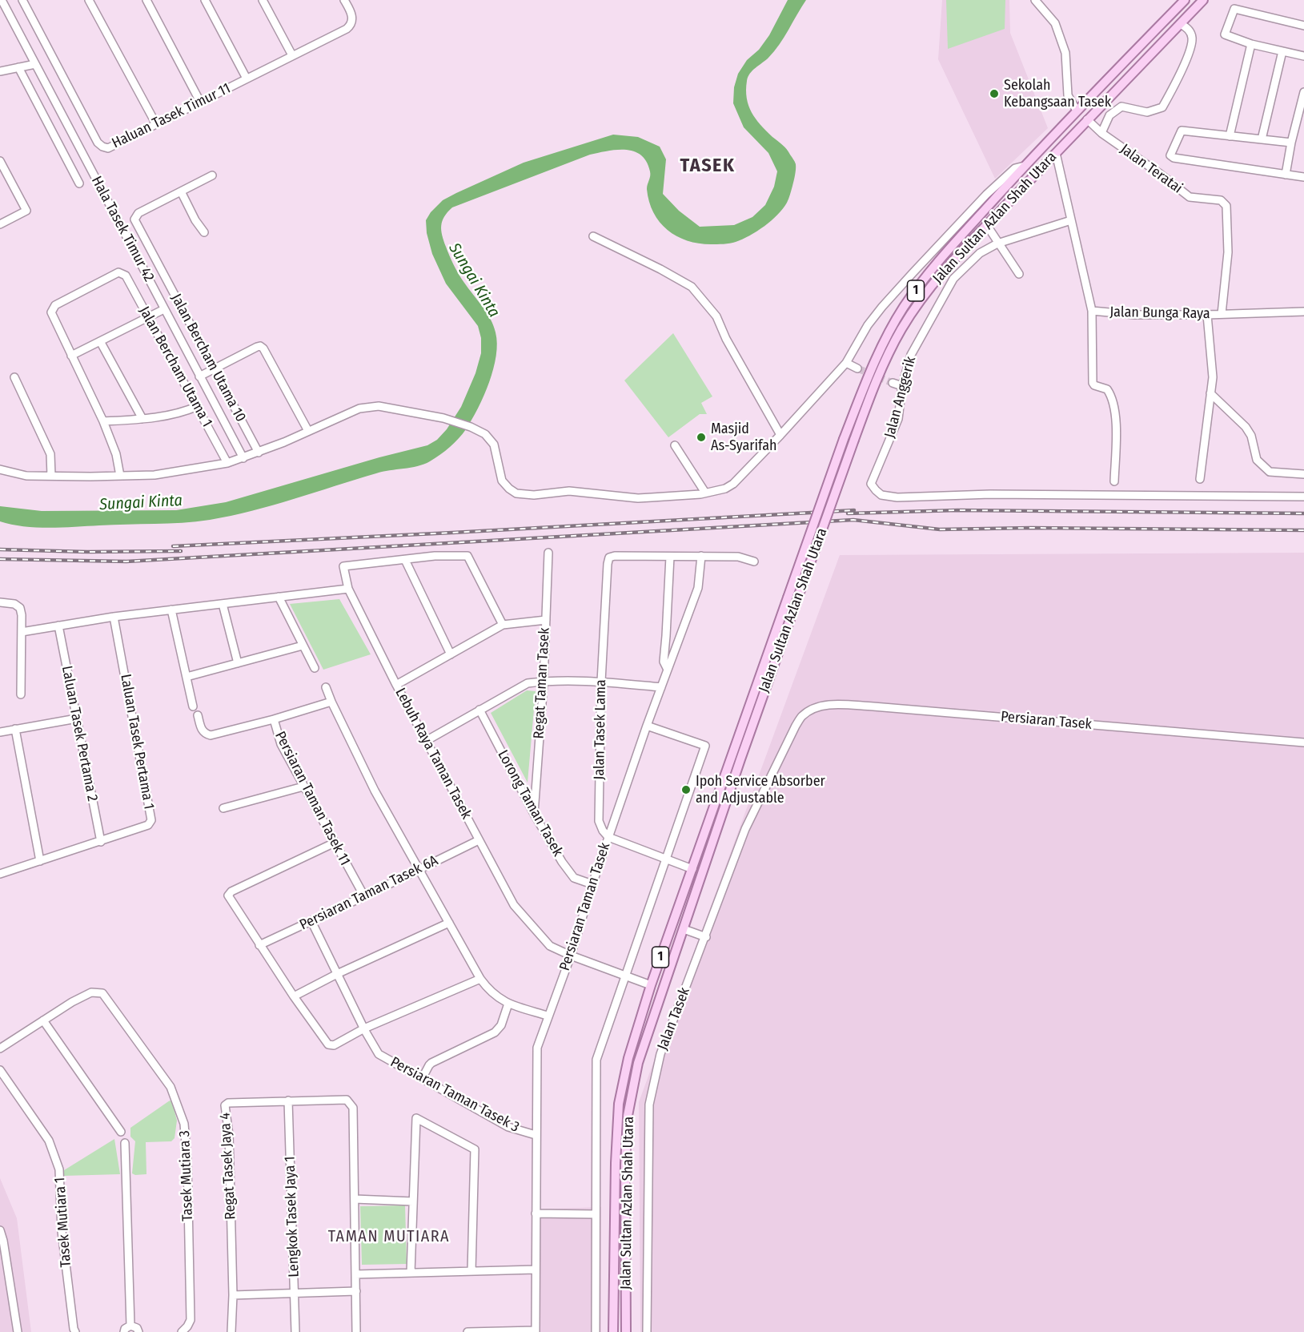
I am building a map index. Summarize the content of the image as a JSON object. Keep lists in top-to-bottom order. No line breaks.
{"streets":{"main road":["Jalan Sultan Azlan Shah Utara","1"],"street":["Haluan Tasek Timur 11","Jalan Teratai","Hala Tasek Timur 42","Jalan Bunga Raya","Jalan Bercham Utama 10","Jalan Bercham Utama 1","Jalan Anggerik","Regat Taman Tasek","Persiaran Tasek","Jalan Tasek Lama","Laluan Tasek Pertama 2","Laluan Tasek Pertama 1","Lebuh Raya Taman Tasek","Persiaran Taman Tasek 11","Lorong Taman Tasek","Persiaran Taman Tasek 6A","Persiaran Taman Tasek","Jalan Tasek","Persiaran Taman Tasek 3","Regat Tasek Jaya 4","Tasek Mutiara 3","Lengkok Tasek Jaya 1","Tasek Mutiara 1"]},"crossings":[["Jalan Teratai","Jalan Sultan Azlan Shah Utara"],["Jalan Teratai","Jalan Bunga Raya"],["Jalan Sultan Azlan Shah Utara","Jalan Bunga Raya"],["Jalan Sultan Azlan Shah Utara","Lebuh Raya Taman Tasek"],["Jalan Bunga Raya","Jalan Anggerik"],["Regat Taman Tasek","Lorong Taman Tasek"],["Persiaran Tasek","Jalan Tasek"],["Jalan Tasek Lama","Persiaran Taman Tasek"],["Laluan Tasek Pertama 2","Laluan Tasek Pertama 1"],["Lebuh Raya Taman Tasek","Persiaran Taman Tasek 6A"],["Lebuh Raya Taman Tasek","Persiaran Taman Tasek"],["Persiaran Taman Tasek 11","Persiaran Taman Tasek 6A"],["Lorong Taman Tasek","Persiaran Taman Tasek"],["Persiaran Taman Tasek 6A","Persiaran Taman Tasek 3"],["Persiaran Taman Tasek","Persiaran Taman Tasek 3"],["Regat Tasek Jaya 4","Lengkok Tasek Jaya 1"]],"districts":["TASEK","TAMAN MUTIARA"],"water":["Sungai Kinta"],"places":["Sekolah Kebangsaan Tasek","Masjid As-Syarifah","Ipoh Service Absorber and Adjustable"]}
